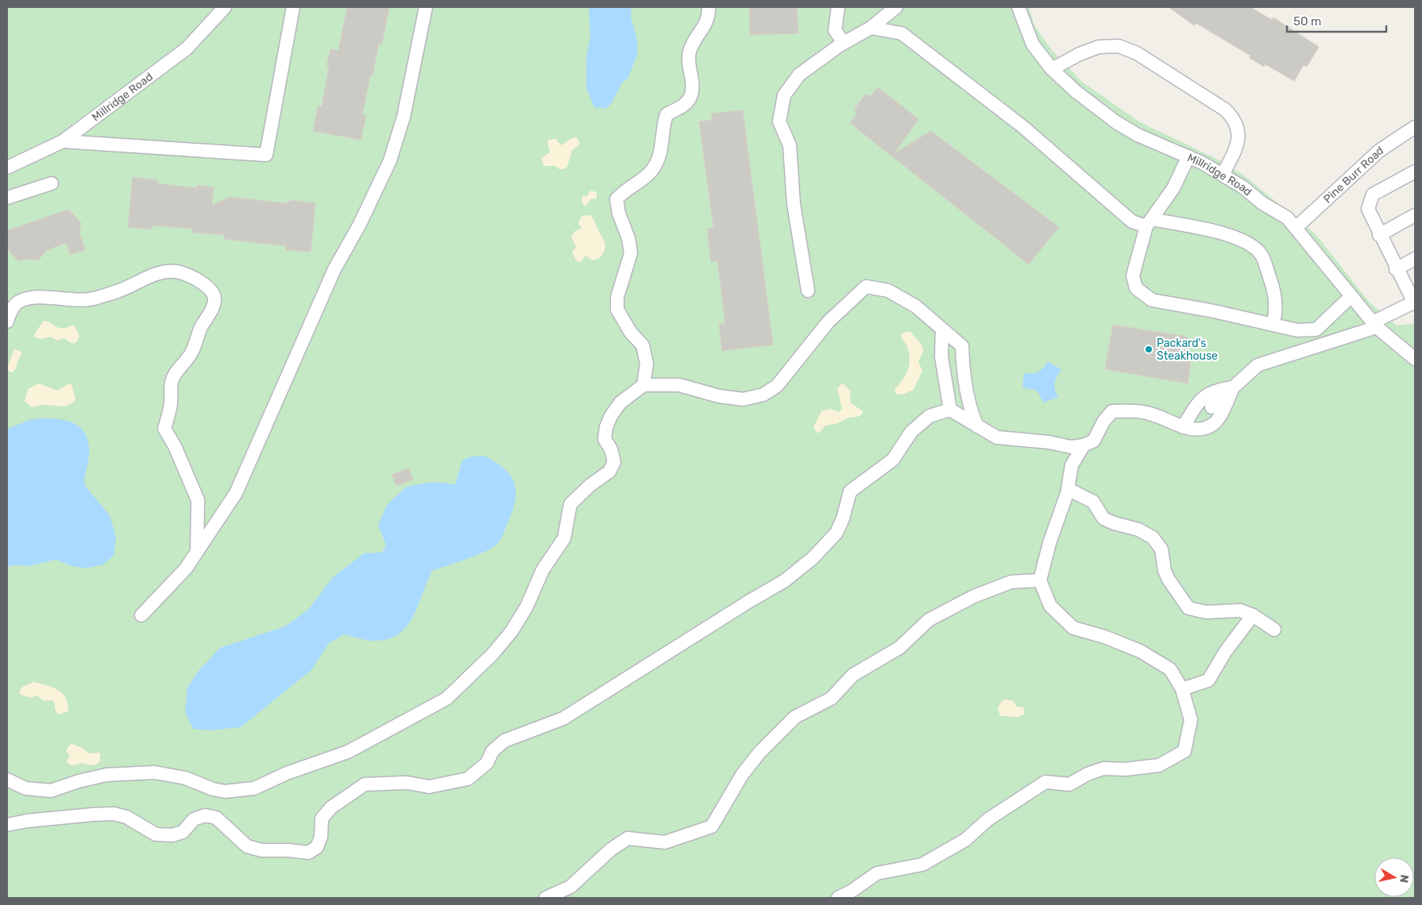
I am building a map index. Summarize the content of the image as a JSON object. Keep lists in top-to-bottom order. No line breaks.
{"streets":{"street":["Millridge Road","Pine Burr Road"]},"crossings":[["Millridge Road","Pine Burr Road"]],"places":["Packard's Steakhouse"],"scale_bar":"50 m","north":"right"}
